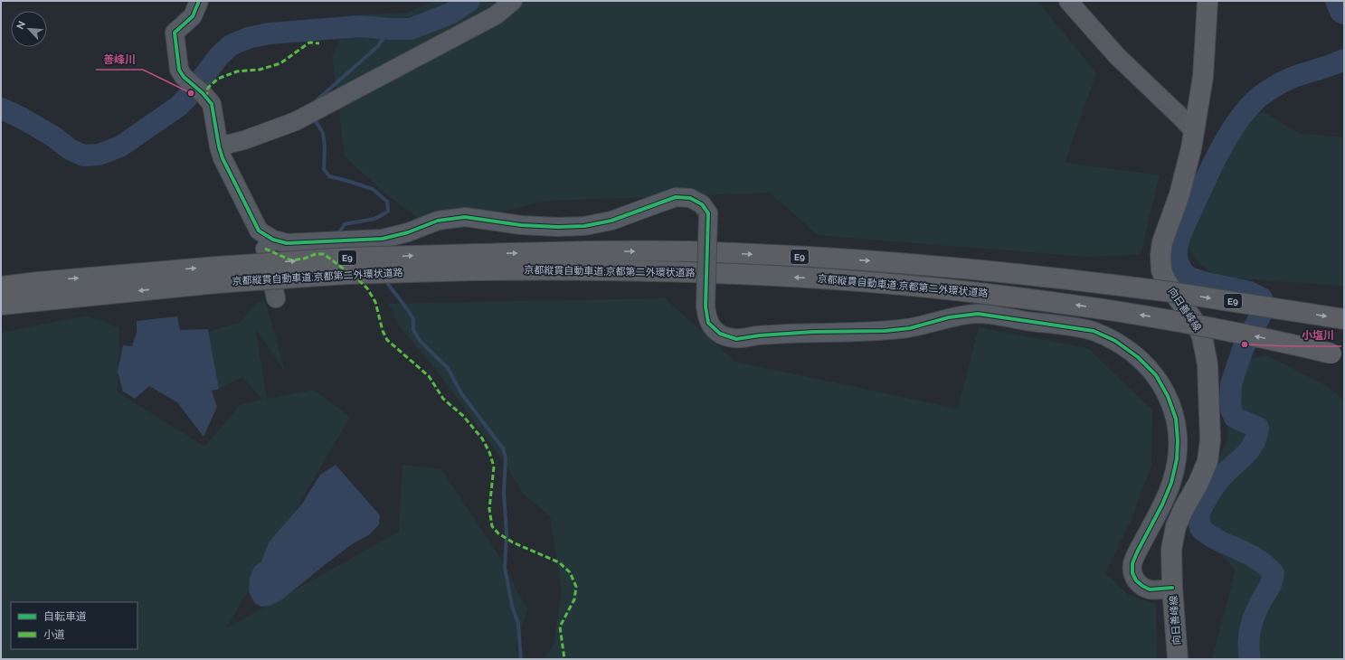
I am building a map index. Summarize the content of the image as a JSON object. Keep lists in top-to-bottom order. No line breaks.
{"streets":{"highway":["E9","京都縦貫自動車道;京都第二外環状道路"],"main road":["向日善峰線"]},"places":["善峰川","小塩川"],"legend":["自転車道","小道"],"north":"top left"}
